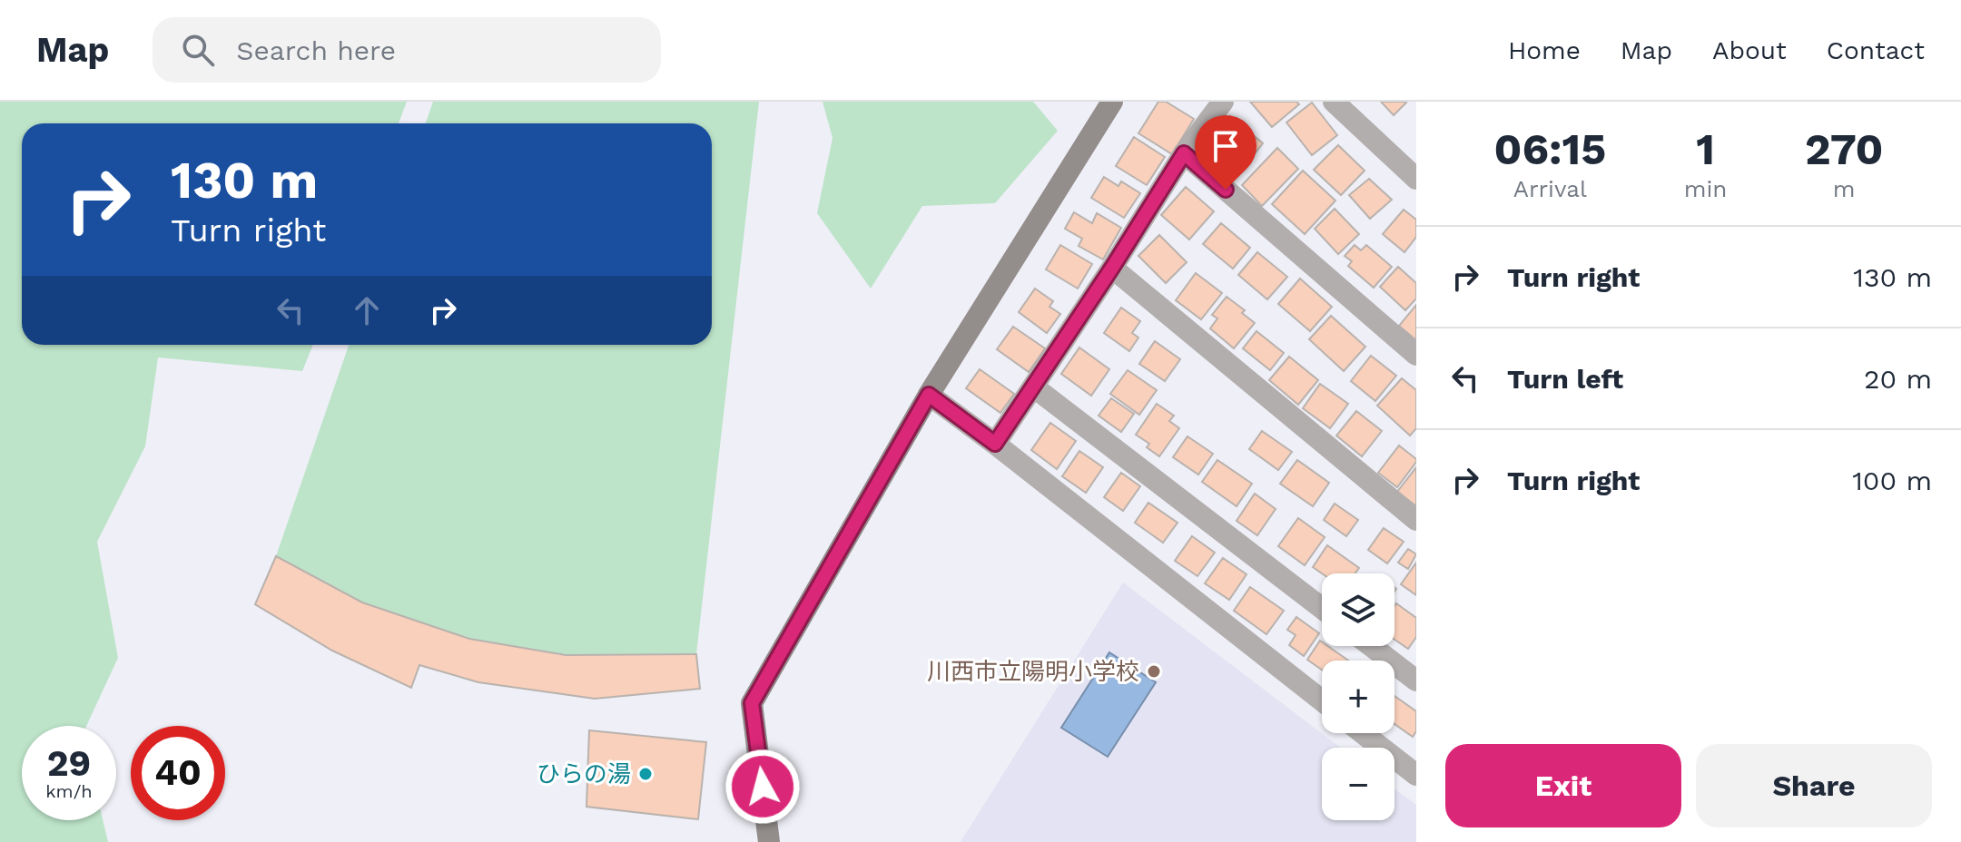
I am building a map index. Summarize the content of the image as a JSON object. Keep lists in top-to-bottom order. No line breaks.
{"places":["川西市立陽明小学校","ひらの湯"],"page":{"header":"Map","search":"Search here","nav":["Home","Map","About","Contact"],"eta":["06:15","Arrival","1","min","270","m"],"turn":["130 m","Turn right"],"list":[{"name":"Turn right","value":"130 m"},{"name":"Turn left","value":"20 m"},{"name":"Turn right","value":"100 m"}],"map_buttons":["+","−"],"speed":"29 km/h","limit":"40","buttons":["Exit","Share"]}}
